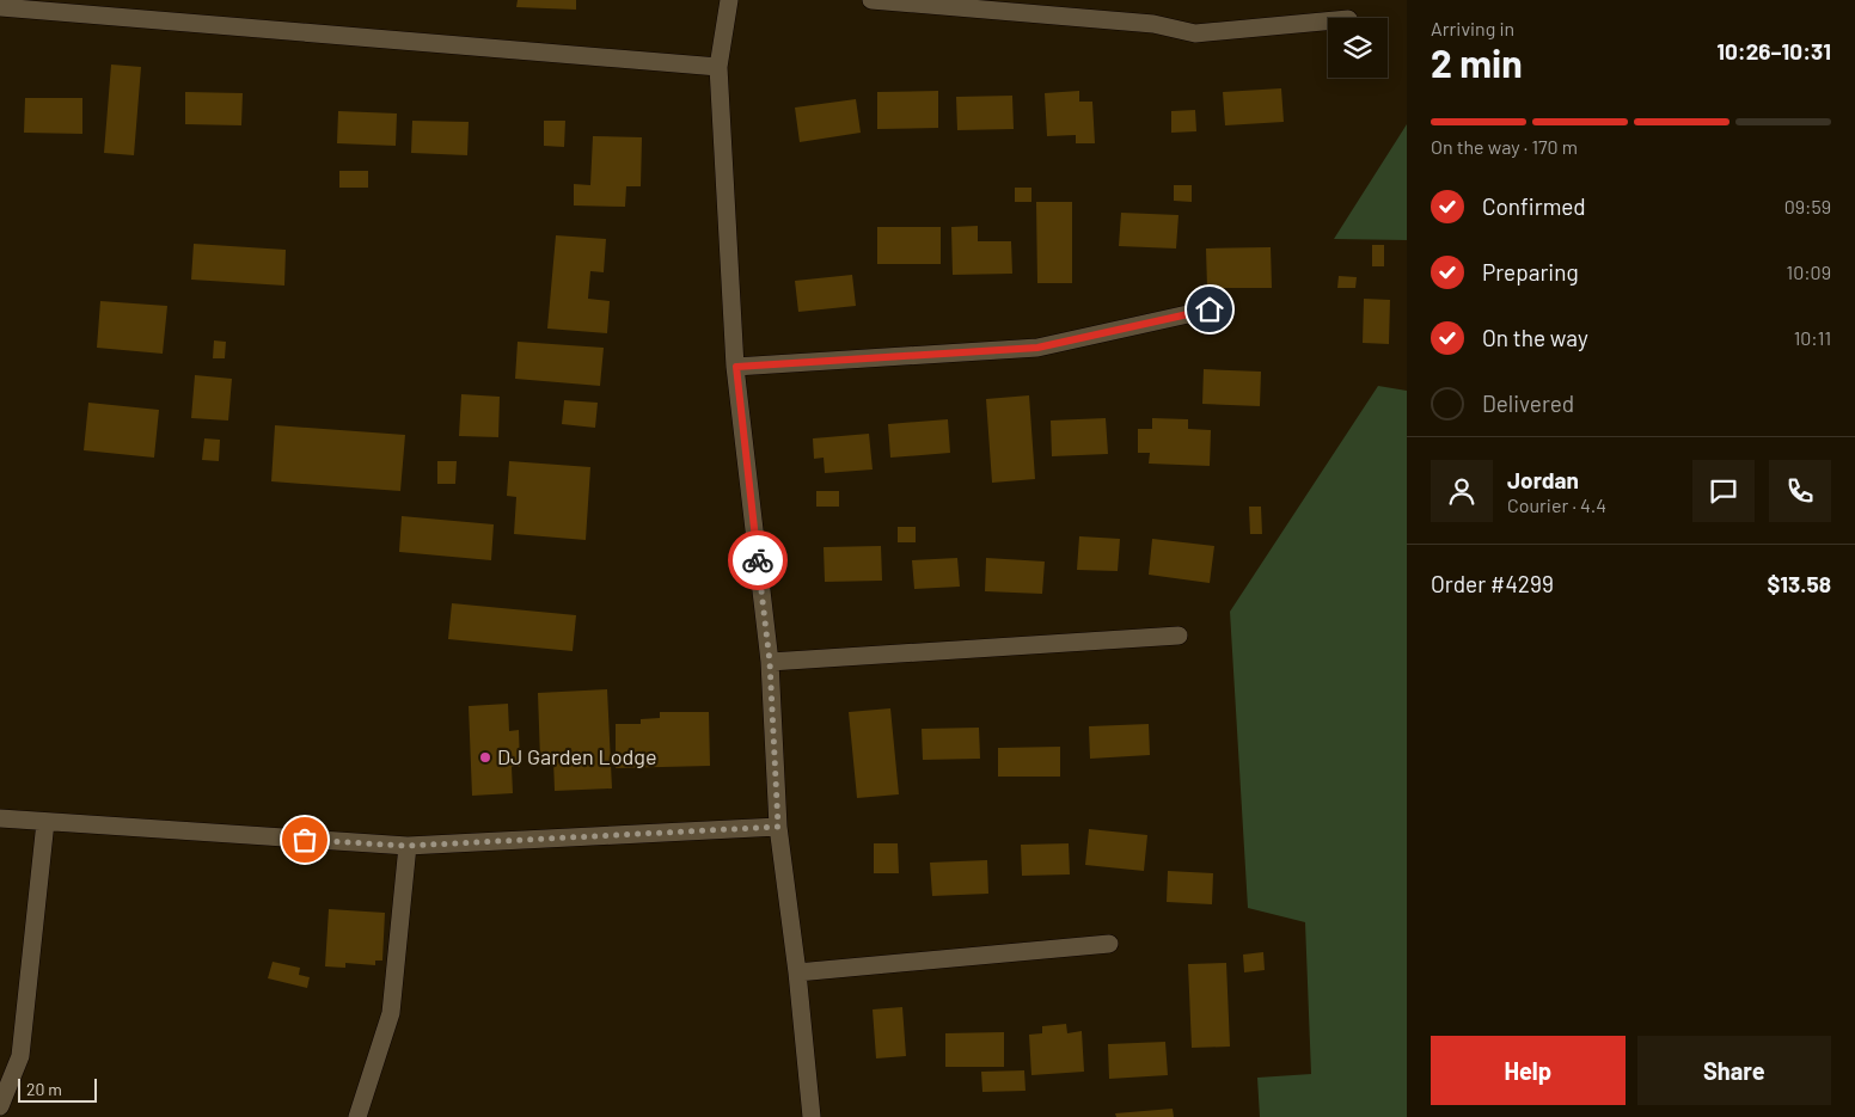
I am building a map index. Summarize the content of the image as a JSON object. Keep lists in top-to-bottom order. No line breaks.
{"places":["DJ Garden Lodge"],"scale_bar":"20 m","page":{"heading":["2 min","Arriving in","10:26–10:31"],"panel":["Jordan","Courier · 4.4","Order #4299","$13.58"],"bar":"On the way · 170 m","list":[["Confirmed","09:59"],["Preparing","10:09"],["On the way","10:11"],"Delivered"],"buttons":["Help","Share"],"scale":"20 m"}}
